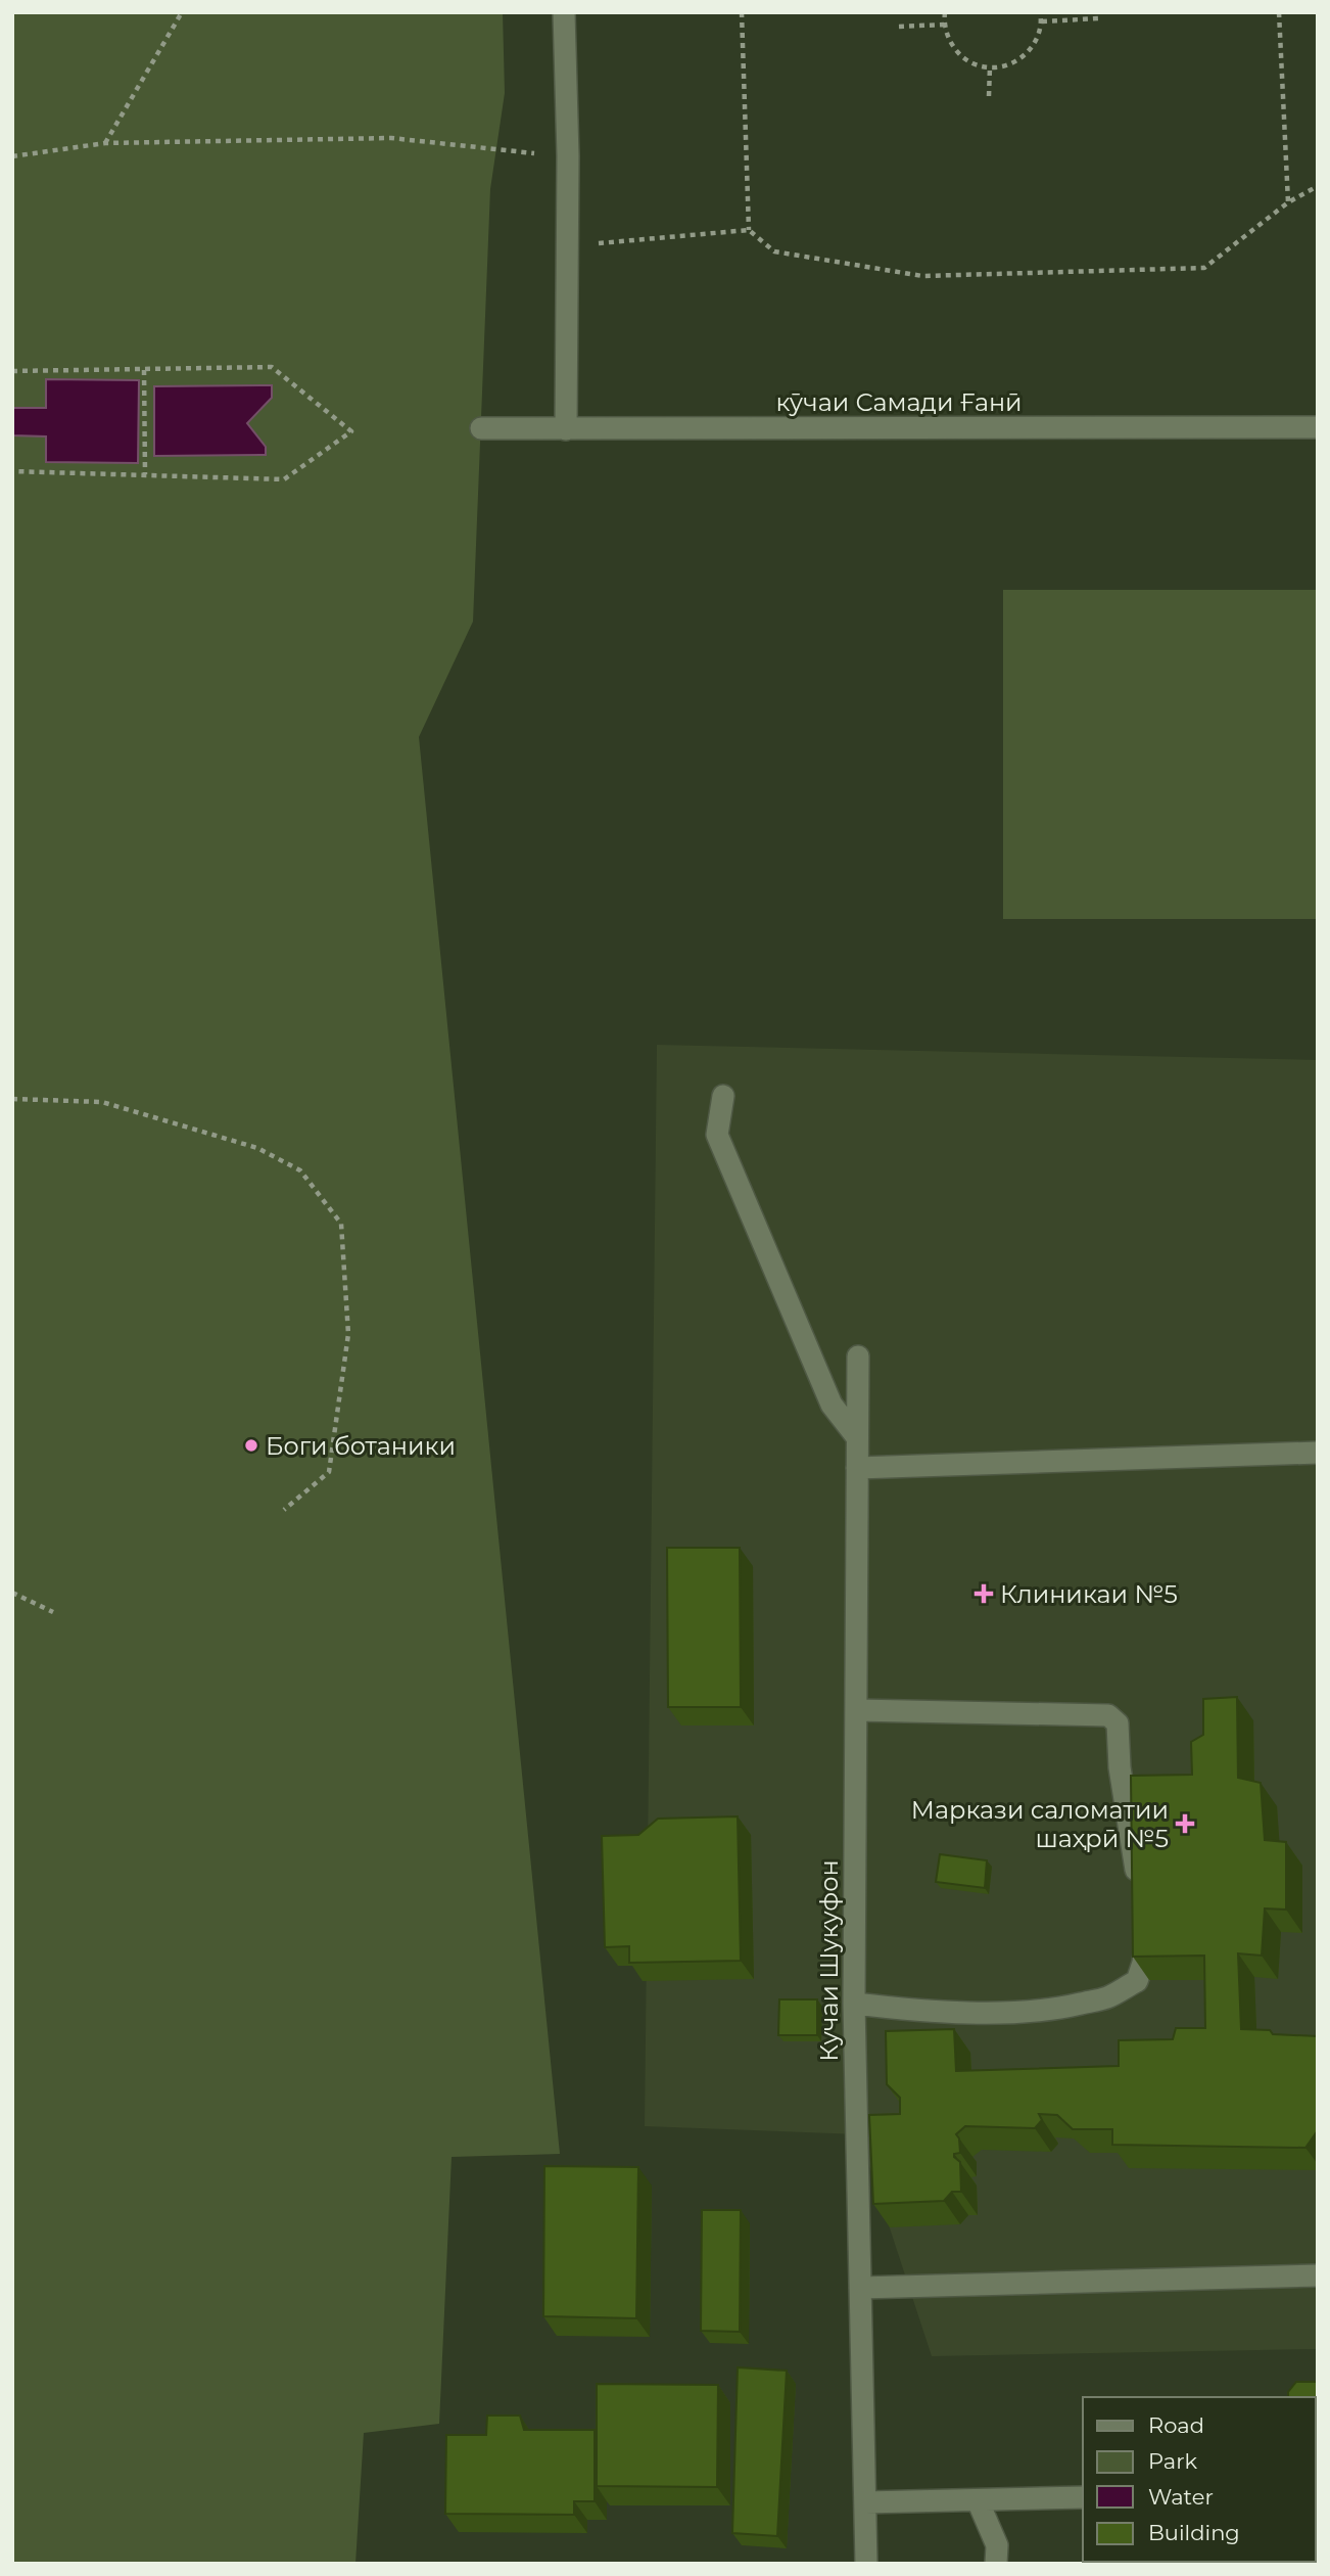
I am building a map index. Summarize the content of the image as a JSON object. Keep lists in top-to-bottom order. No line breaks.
{"streets":{"street":["кӯчаи Самади Ғанӣ","Кучаи Шукуфон"]},"places":{"other":["Боги ботаники"],"health":["Клиникаи №5","Маркази саломатии шаҳрӣ №5"]},"legend":["Road","Park","Water","Building"]}
